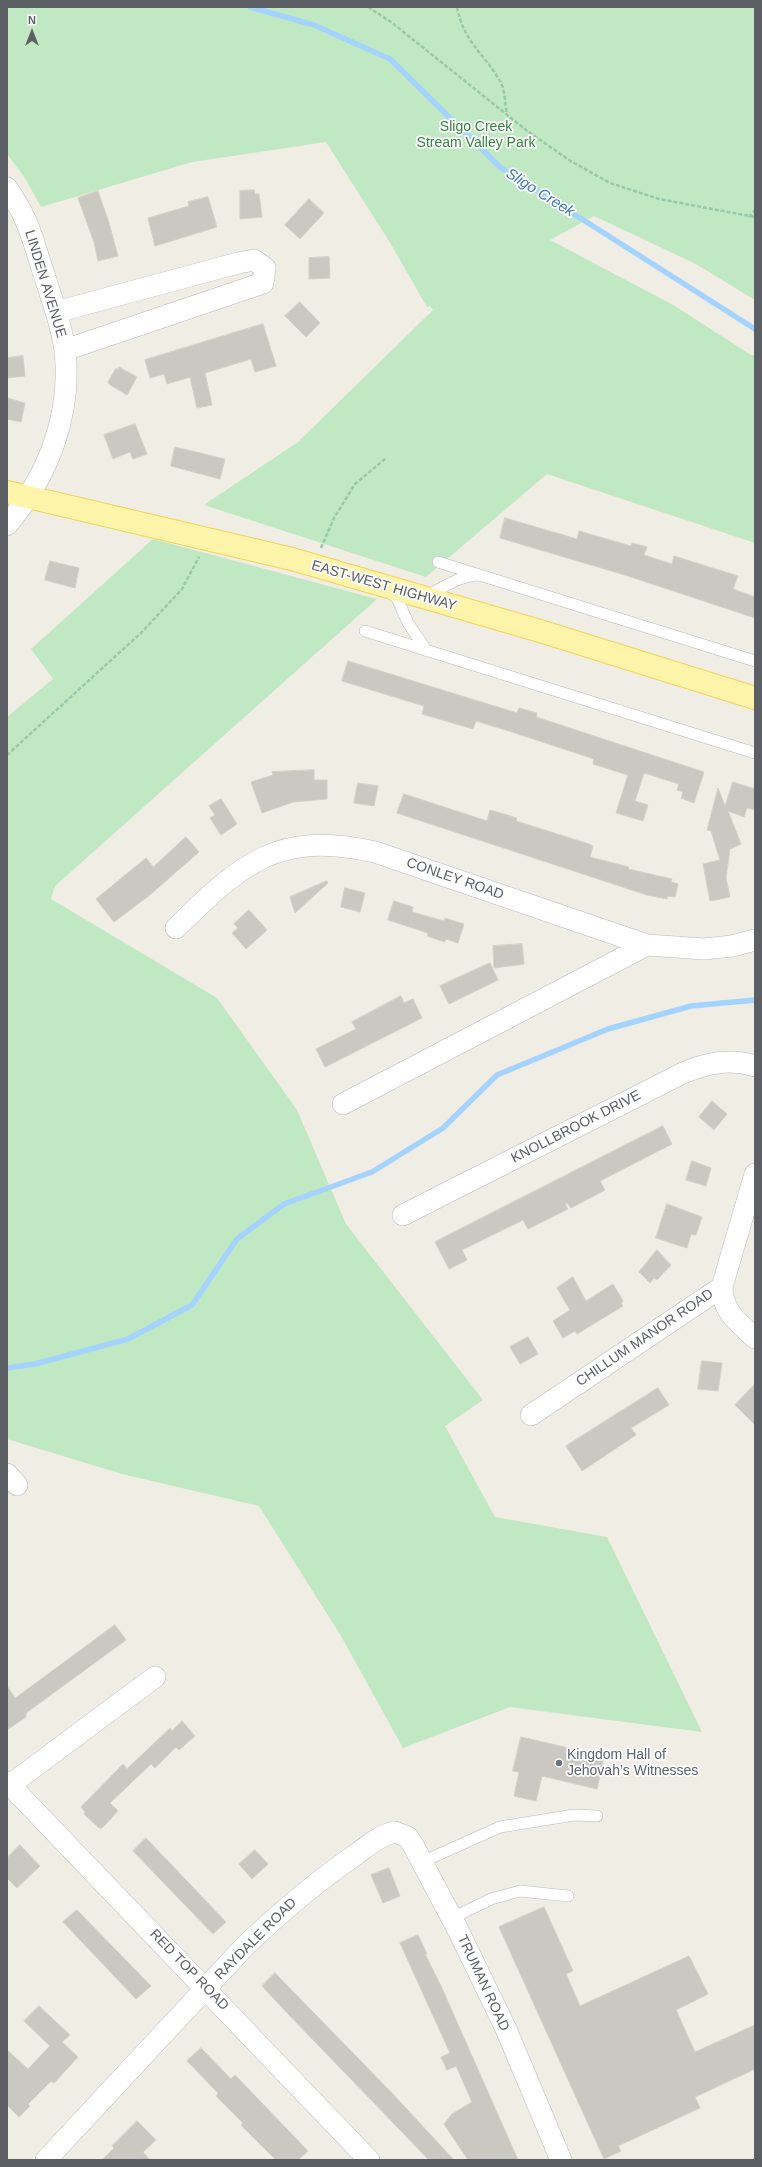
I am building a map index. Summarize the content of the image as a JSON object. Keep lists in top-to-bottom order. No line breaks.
{"streets":{"main road":["EAST-WEST HIGHWAY"],"street":["LINDEN AVENUE","CONLEY ROAD","KNOLLBROOK DRIVE","CHILLUM MANOR ROAD","RAYDALE ROAD","RED TOP ROAD","TRUMAN ROAD"]},"crossings":[["LINDEN AVENUE","EAST-WEST HIGHWAY"],["RAYDALE ROAD","RED TOP ROAD"],["RAYDALE ROAD","TRUMAN ROAD"]],"water":["Sligo Creek"],"parks":["Sligo Creek Stream Valley Park"],"places":["Kingdom Hall of Jehovah’s Witnesses"],"north":"top"}
